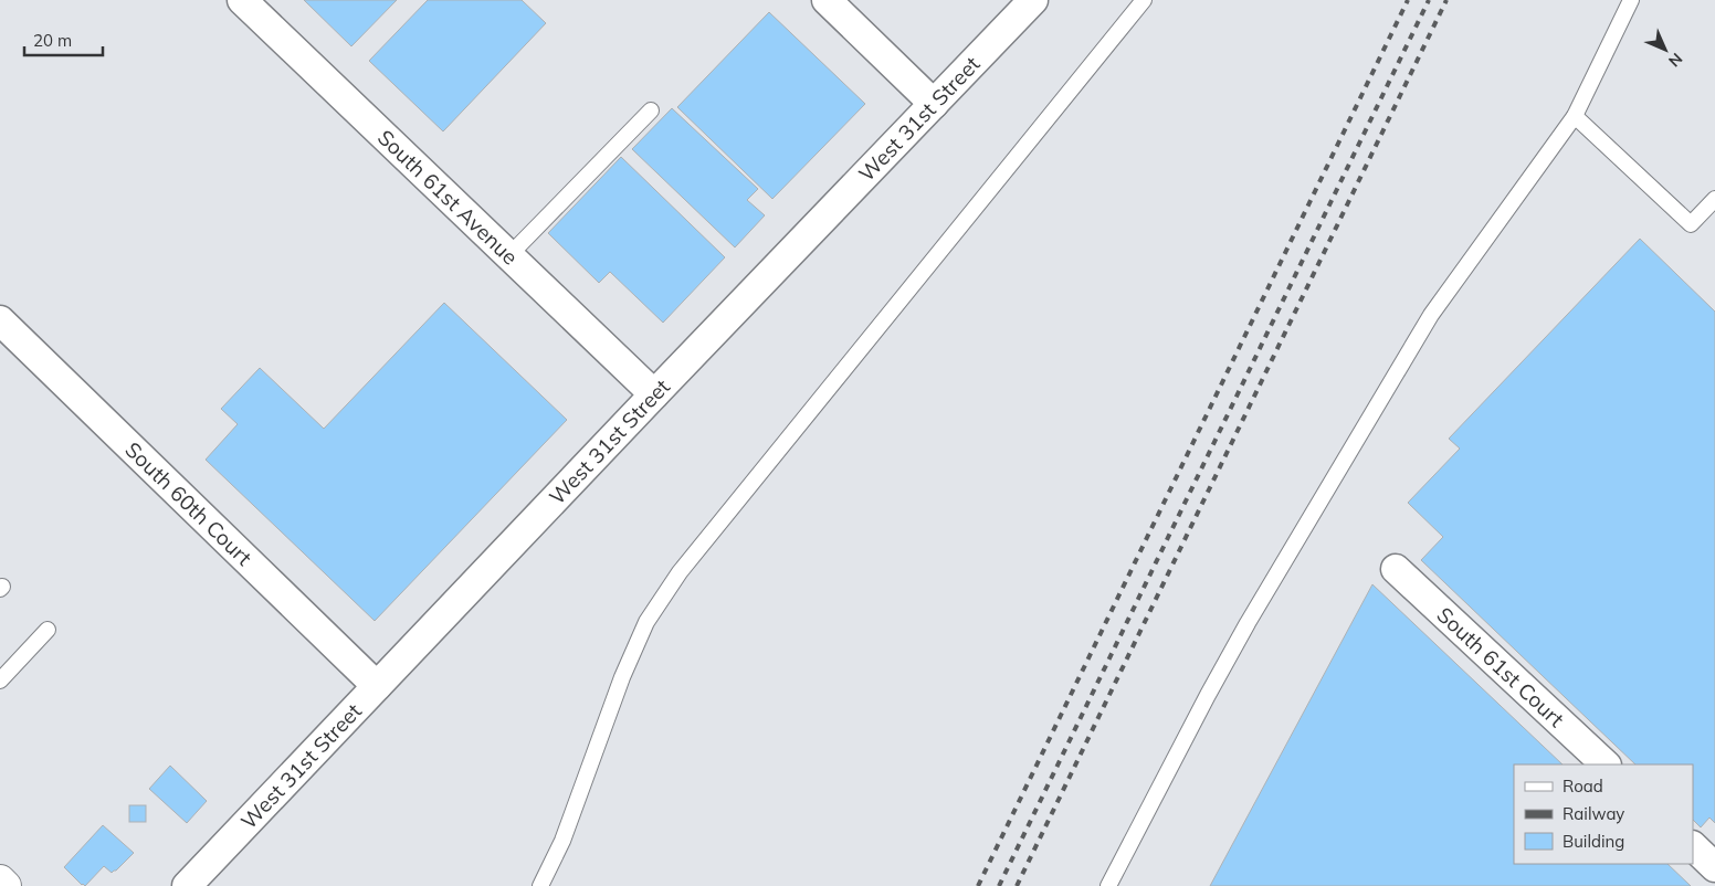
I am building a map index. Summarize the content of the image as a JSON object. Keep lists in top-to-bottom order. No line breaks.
{"streets":{"street":["West 31st Street","South 61st Avenue","South 60th Court","South 61st Court"]},"crossings":[["West 31st Street","South 61st Avenue"],["West 31st Street","South 60th Court"]],"legend":["Road","Railway","Building"],"scale_bar":"20 m","north":"bottom right"}
